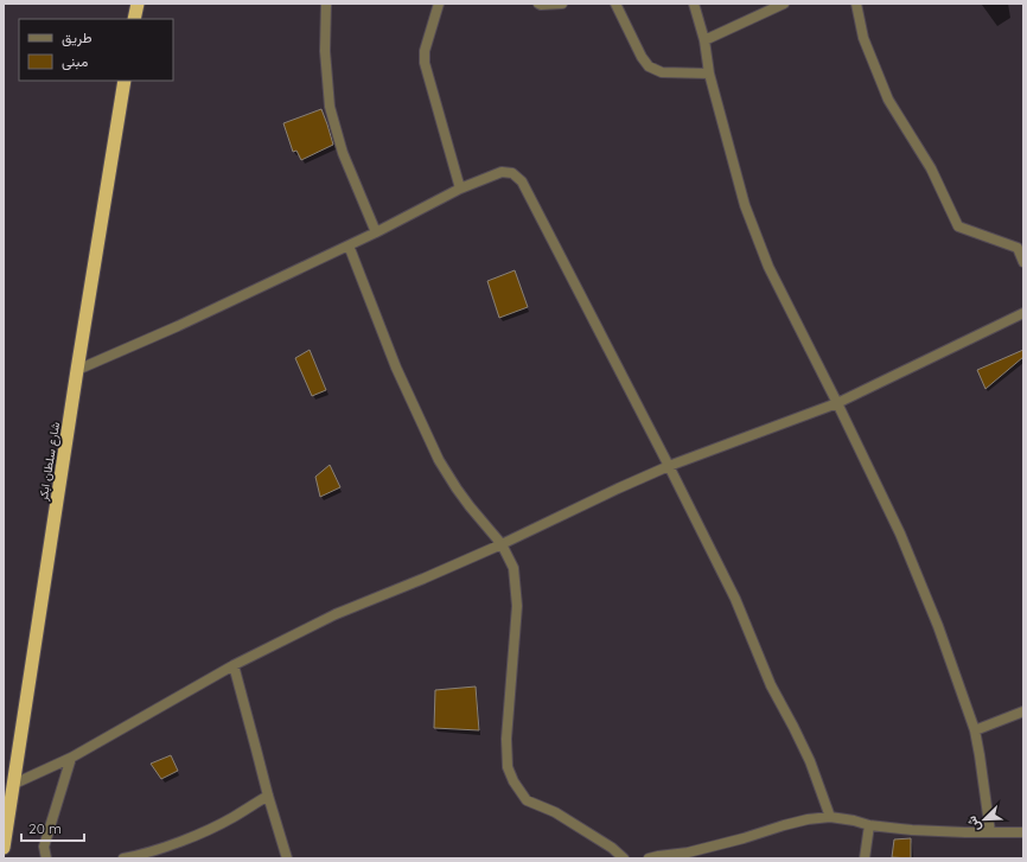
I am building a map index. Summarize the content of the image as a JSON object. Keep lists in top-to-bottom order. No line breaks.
{"streets":{"highway":["شارع سلطان ابكر"]},"legend":["طريق","مبنى"],"scale_bar":"20 m","north":"bottom left"}
